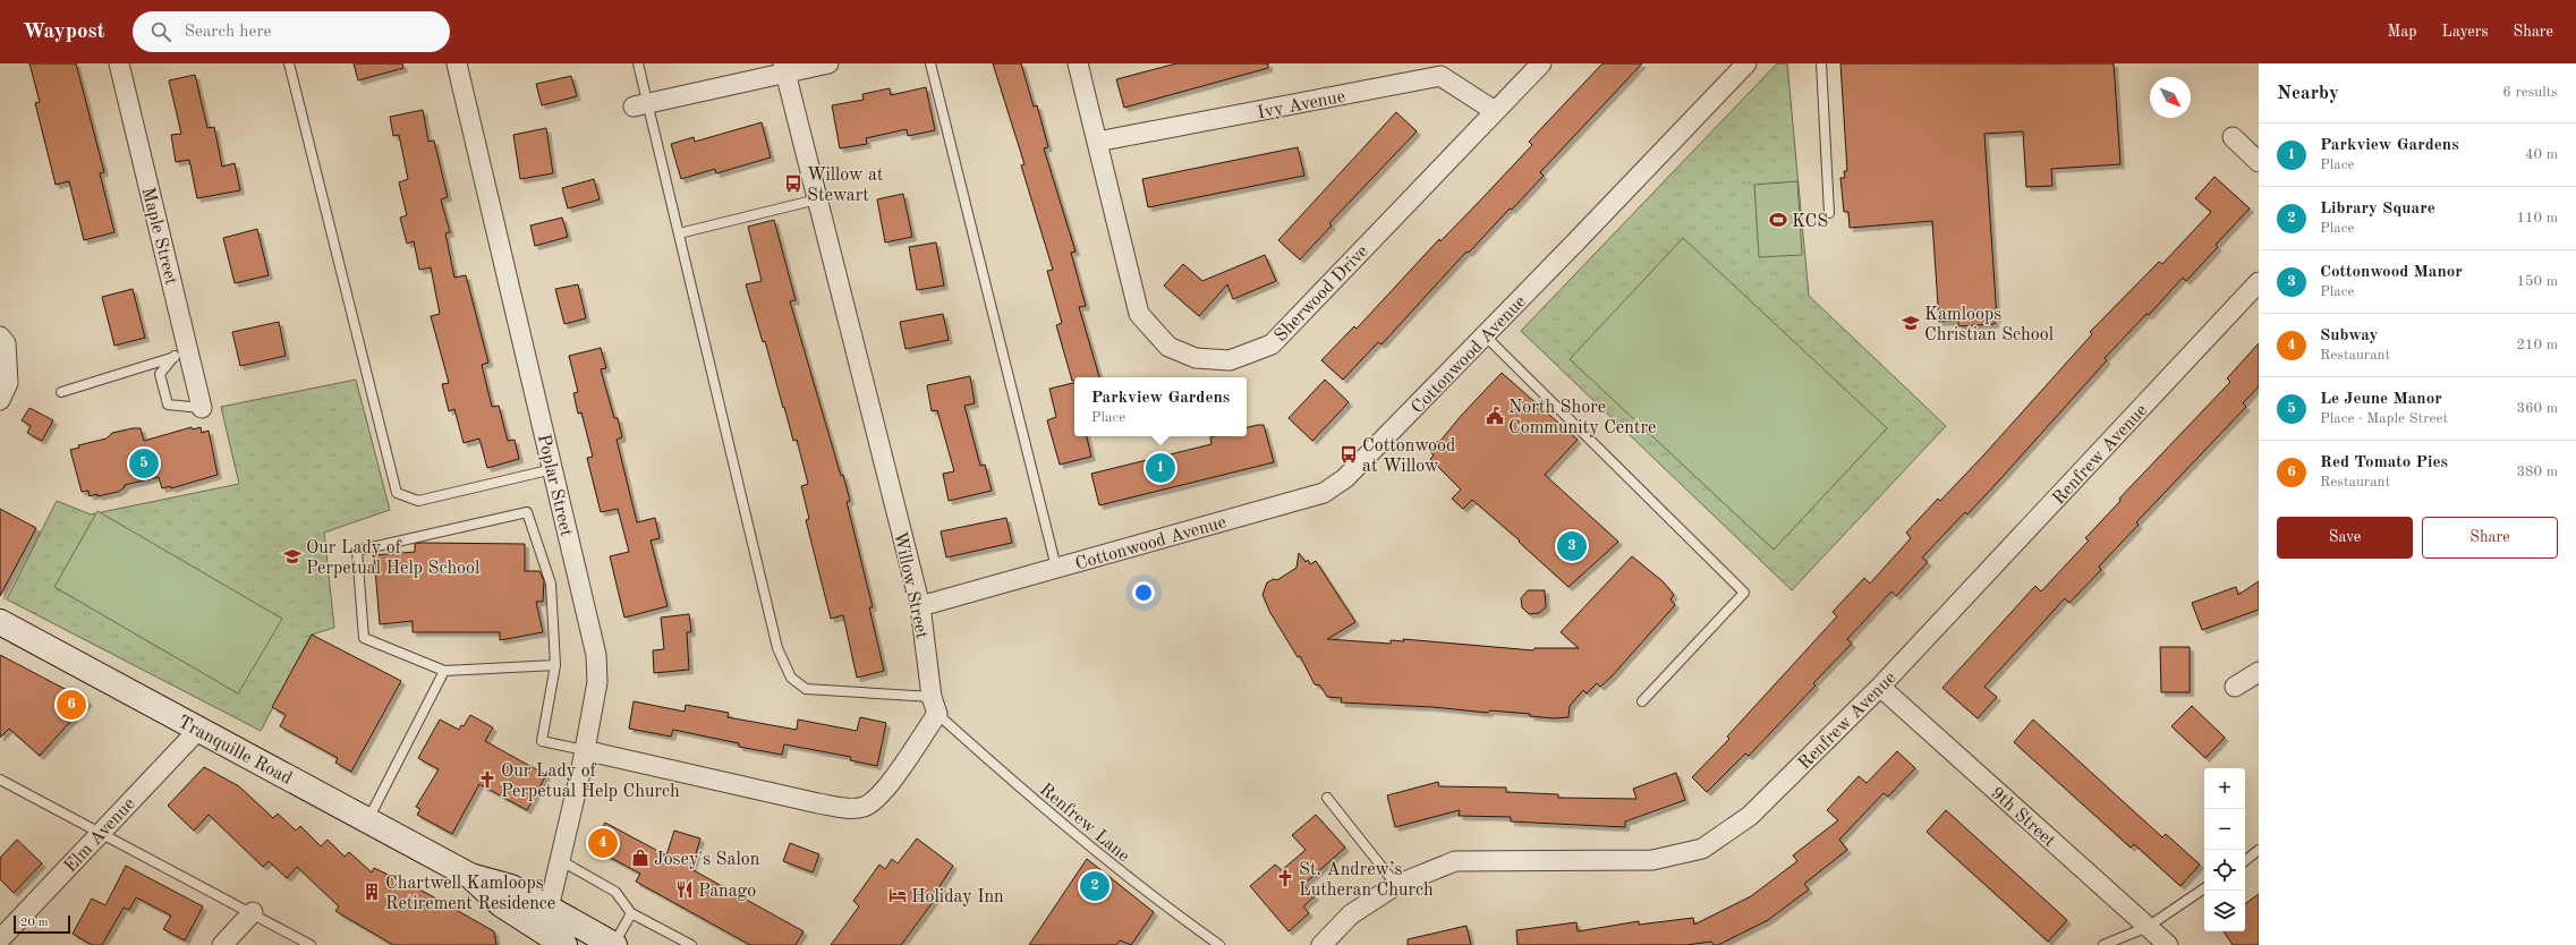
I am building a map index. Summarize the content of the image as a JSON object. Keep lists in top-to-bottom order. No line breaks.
{"streets":{"main road":["Tranquille Road"],"street":["Ivy Avenue","Maple Street","Sherwood Drive","Cottonwood Avenue","Renfrew Avenue","Poplar Street","Willow Street","9th Street","Elm Avenue"],"lane":["Renfrew Lane"]},"crossings":[["Ivy Avenue","Sherwood Drive"],["Cottonwood Avenue","Willow Street"],["Renfrew Avenue","9th Street"],["Poplar Street","Tranquille Road"],["Willow Street","Renfrew Lane"],["Tranquille Road","Elm Avenue"]],"places":{"bus stop":["Willow at Stewart","Cottonwood at Willow"],"sports":["KCS"],"school or university":["Kamloops Christian School","Our Lady of Perpetual Help School"],"public building":["North Shore Community Centre"],"church":["Our Lady of Perpetual Help Church","St. Andrew’s Lutheran Church"],"shop":["Josey's Salon"],"restaurant":["Panago"],"building":["Chartwell Kamloops Retirement Residence"],"hotel":["Holiday Inn"]},"scale_bar":"20 m","north":"bottom right","page":{"header":"Waypost","search":"Search here","nav":["Map","Layers","Share"],"heading":["Nearby","6 results"],"list":[{"mark":"1","name":"Parkview Gardens","note":"Place","value":"40 m"},{"mark":"2","name":"Library Square","note":"Place","value":"110 m"},{"mark":"3","name":"Cottonwood Manor","note":"Place","value":"150 m"},{"mark":"4","name":"Subway","note":"Restaurant","value":"210 m"},{"mark":"5","name":"Le Jeune Manor","note":"Place · Maple Street","value":"360 m"},{"mark":"6","name":"Red Tomato Pies","note":"Restaurant","value":"380 m"}],"popup":["Parkview Gardens","Place"],"pins":["5","1","3","6","4","2"],"buttons":["Save","Share"],"map_buttons":["+","−"],"scale":"20 m"}}
